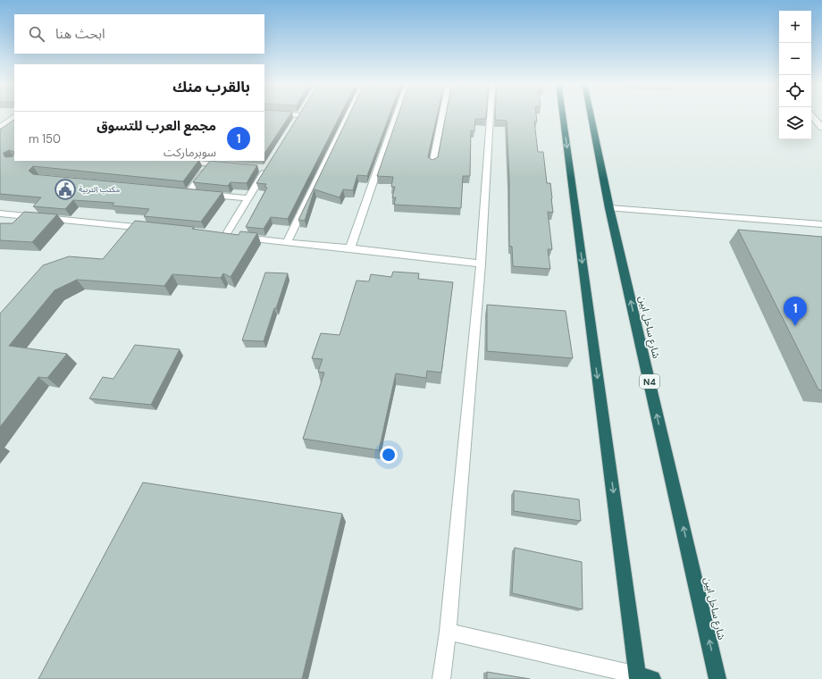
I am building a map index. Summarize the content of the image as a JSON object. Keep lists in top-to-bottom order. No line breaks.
{"streets":{"highway":["شارع ساحل ابين","N4"]},"places":{"public building":["مكتب التربية"]},"page":{"map_buttons":["+","−"],"search":"ابحث هنا","heading":"بالقرب منك","list":[{"mark":"1","name":"مجمع العرب للتسوق","note":"سوبرماركت","value":"150 m"}],"pins":"1"}}
